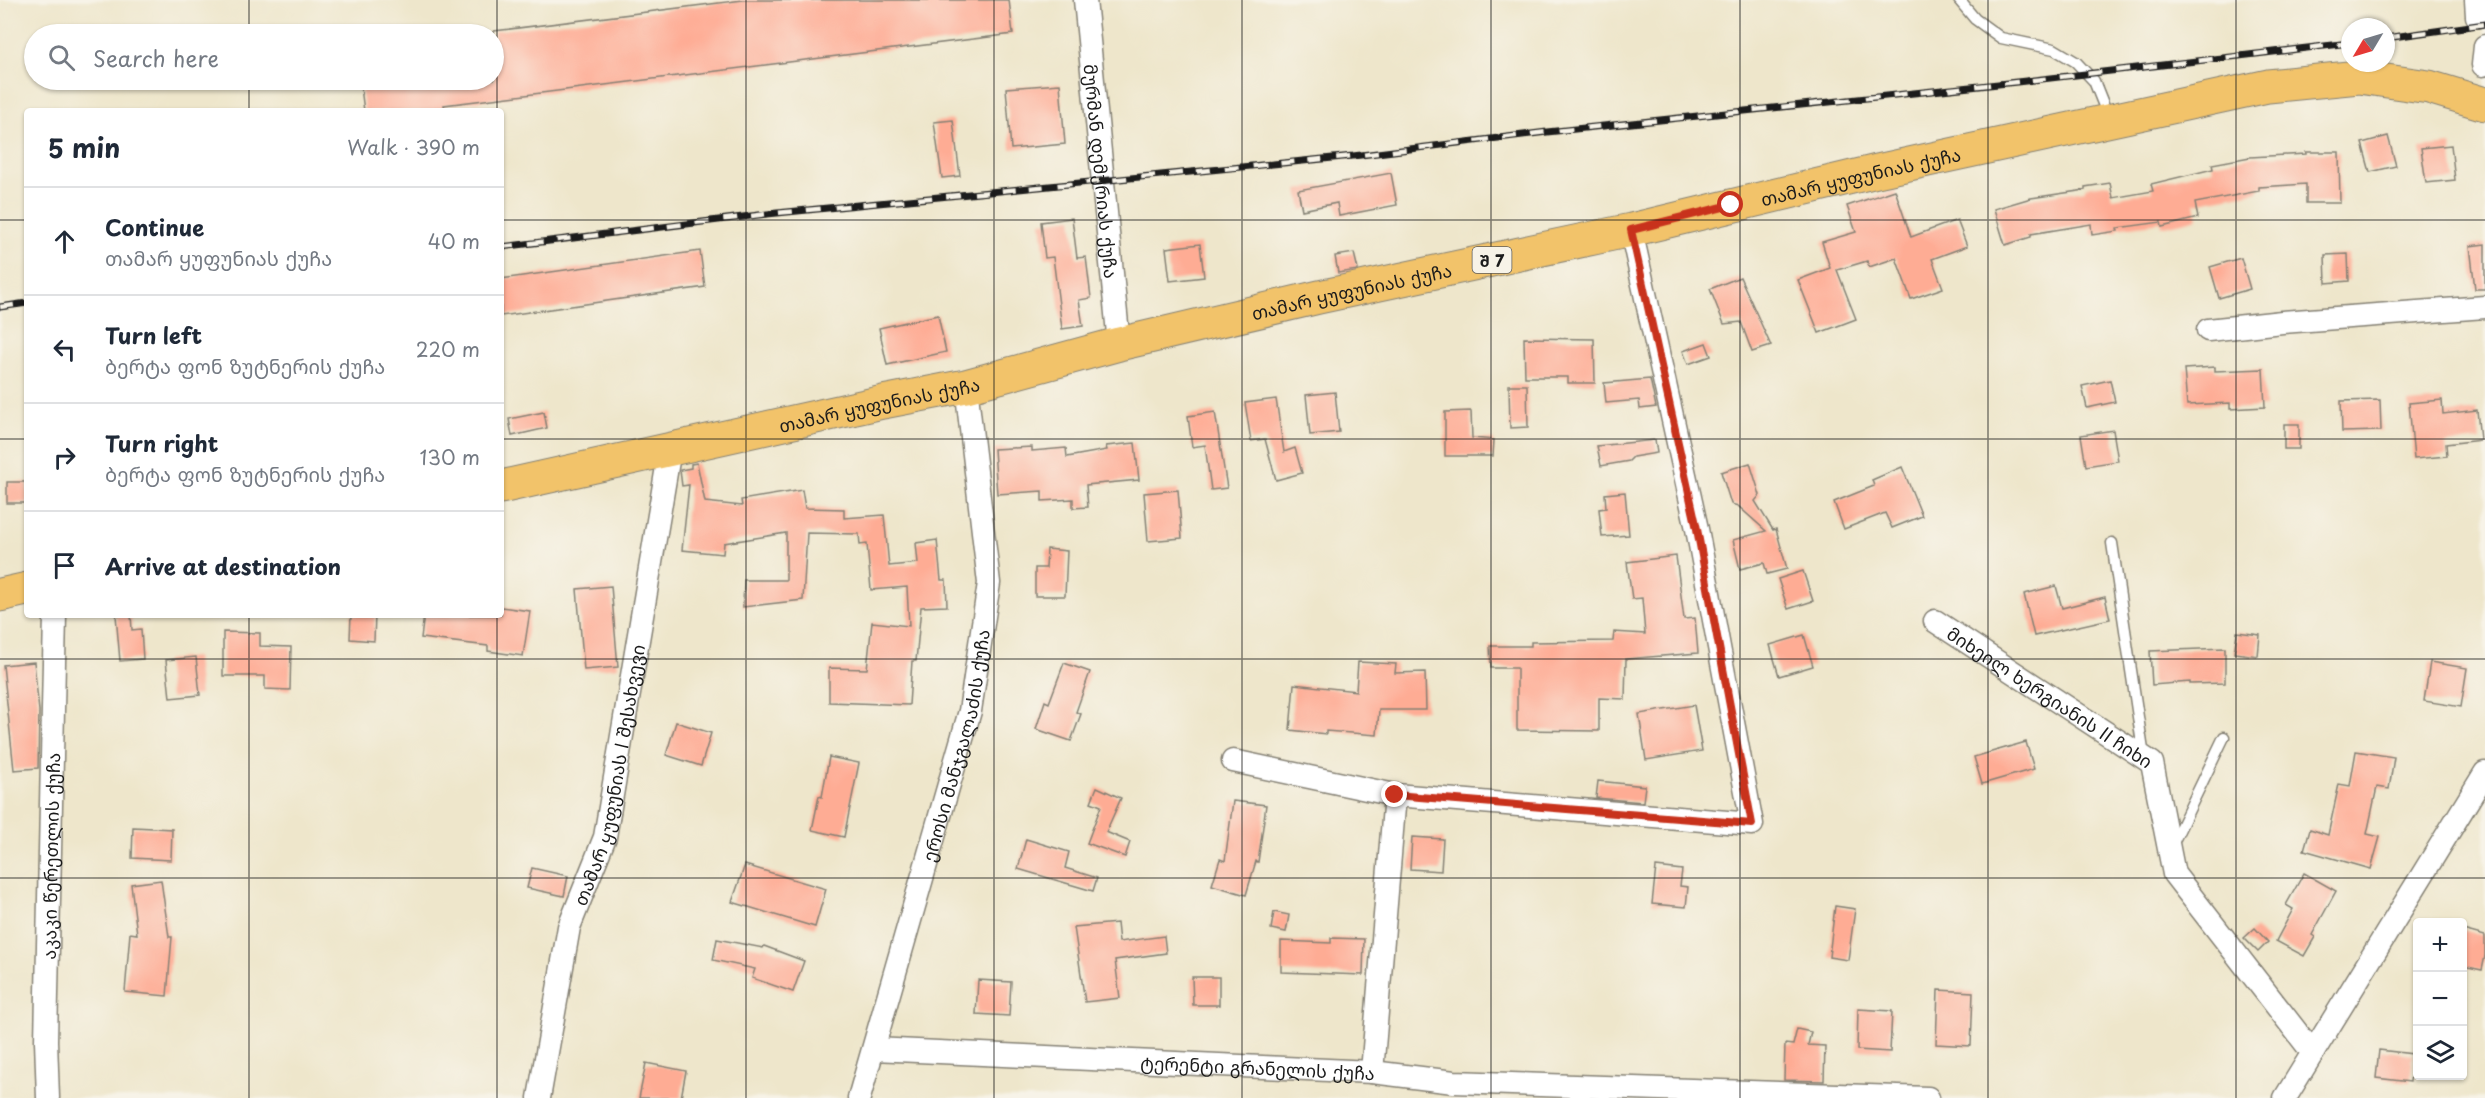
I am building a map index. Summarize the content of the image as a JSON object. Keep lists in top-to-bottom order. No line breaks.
{"streets":{"main road":["თამარ ყუფუნიას ქუჩა","შ 7"],"street":["მურმან დემურიას ქუჩა","მიხეილ ხერგიანის II ჩიხი","ეროსი მანჯგალაძის ქუჩა","თამარ ყუფუნიას I შესახვევი","აკაკი წერეთლის ქუჩა","ტერენტი გრანელის ქუჩა"]},"crossings":[["მურმან დემურიას ქუჩა","თამარ ყუფუნიას ქუჩა"],["თამარ ყუფუნიას ქუჩა","ეროსი მანჯგალაძის ქუჩა"],["თამარ ყუფუნიას ქუჩა","თამარ ყუფუნიას I შესახვევი"],["ეროსი მანჯგალაძის ქუჩა","ტერენტი გრანელის ქუჩა"]],"north":"bottom left","page":{"search":"Search here","heading":["5 min","Walk · 390 m"],"list":[["Continue","თამარ ყუფუნიას ქუჩა","40 m"],["Turn left","ბერტა ფონ ზუტნერის ქუჩა","220 m"],["Turn right","ბერტა ფონ ზუტნერის ქუჩა","130 m"],"Arrive at destination"],"map_buttons":["+","−"]}}
